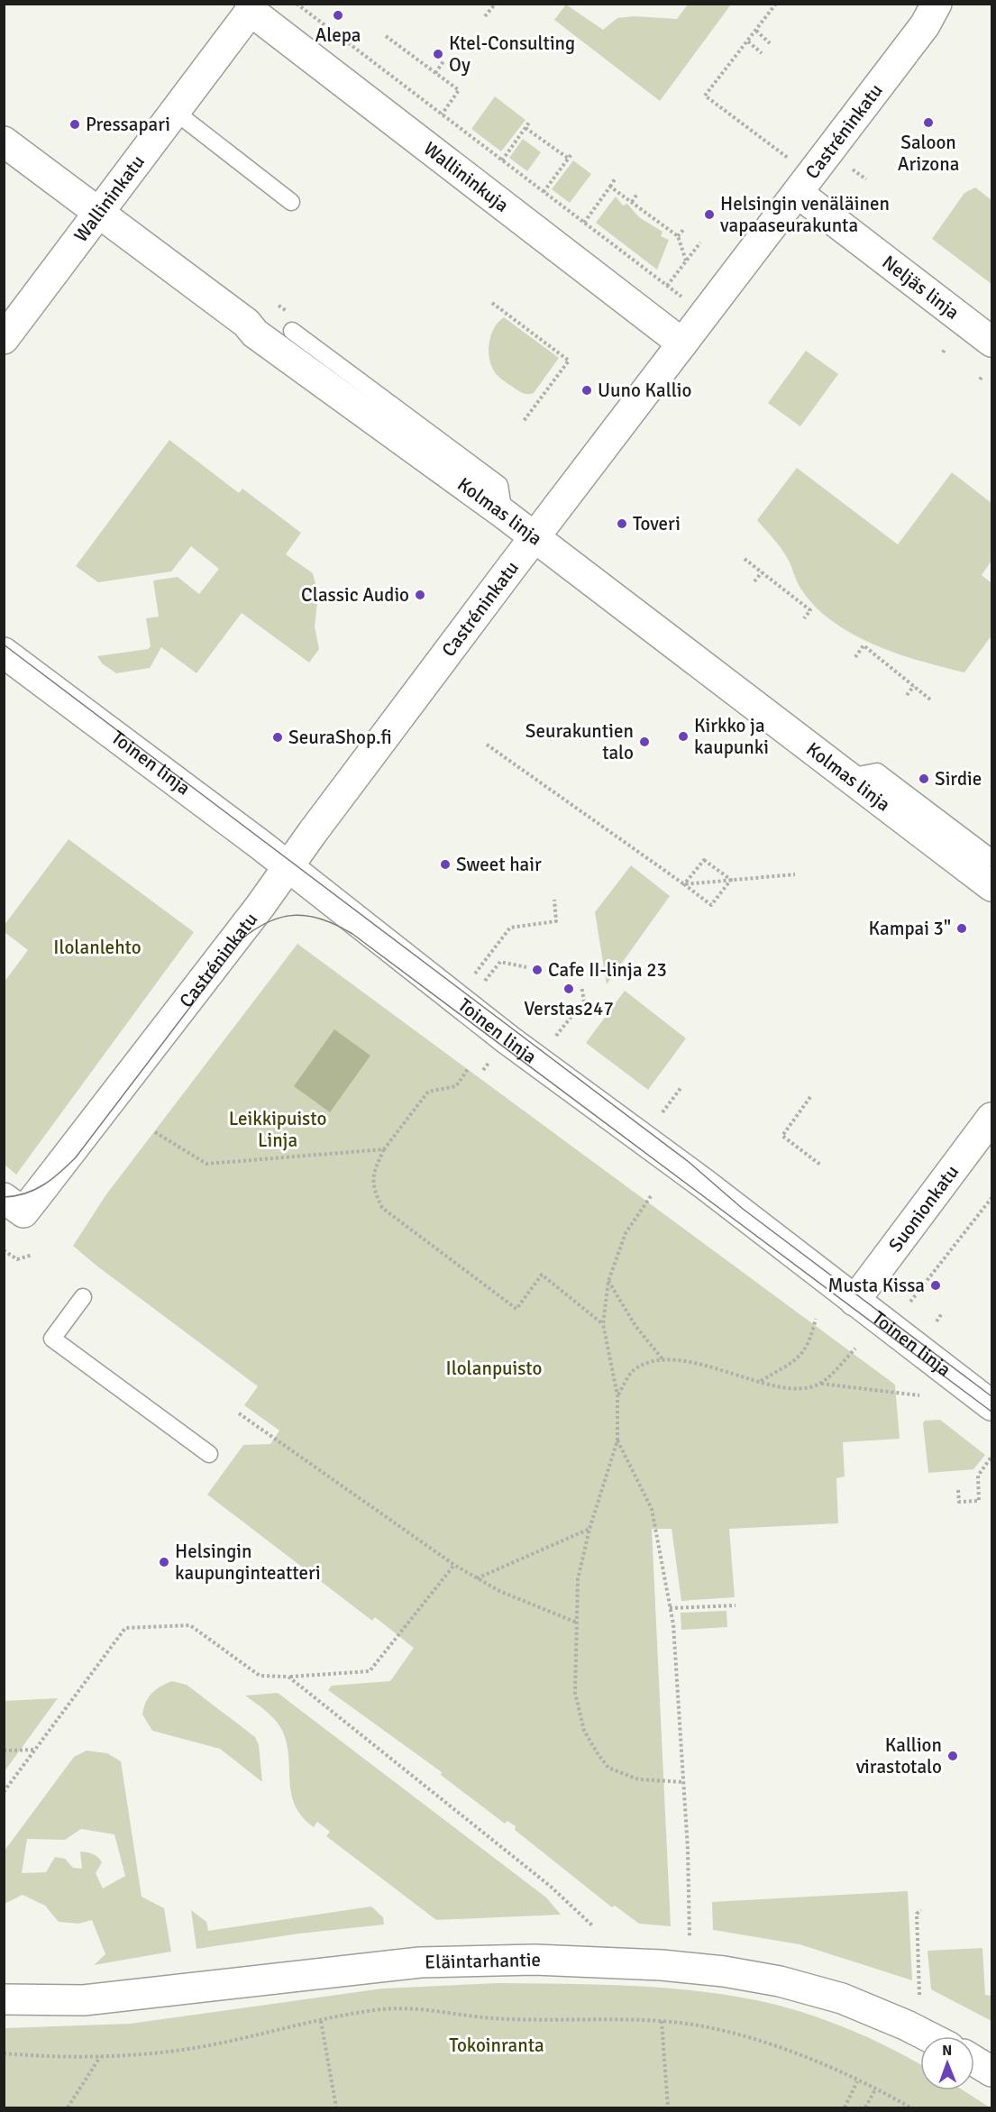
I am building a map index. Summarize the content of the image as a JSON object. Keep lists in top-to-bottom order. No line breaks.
{"streets":{"street":["Castréninkatu","Wallininkuja","Wallininkatu","Neljäs linja","Kolmas linja","Toinen linja","Suonionkatu","Eläintarhantie"]},"crossings":[["Castréninkatu","Wallininkuja"],["Castréninkatu","Neljäs linja"],["Castréninkatu","Kolmas linja"],["Castréninkatu","Toinen linja"],["Wallininkuja","Wallininkatu"],["Wallininkatu","Kolmas linja"],["Toinen linja","Suonionkatu"]],"parks":["Ilolanlehto","Leikkipuisto Linja","Ilolanpuisto","Tokoinranta"],"places":["Alepa","Ktel-Consulting Oy","Saloon Arizona","Pressapari","Helsingin venäläinen vapaaseurakunta","Uuno Kallio","Toveri","Classic Audio","Kirkko ja kaupunki","SeuraShop.fi","Seurakuntien talo","Sirdie","Sweet hair","Kampai 3\"","Cafe II-linja 23","Verstas247","Musta Kissa","Helsingin kaupunginteatteri","Kallion virastotalo"],"north":"top"}
